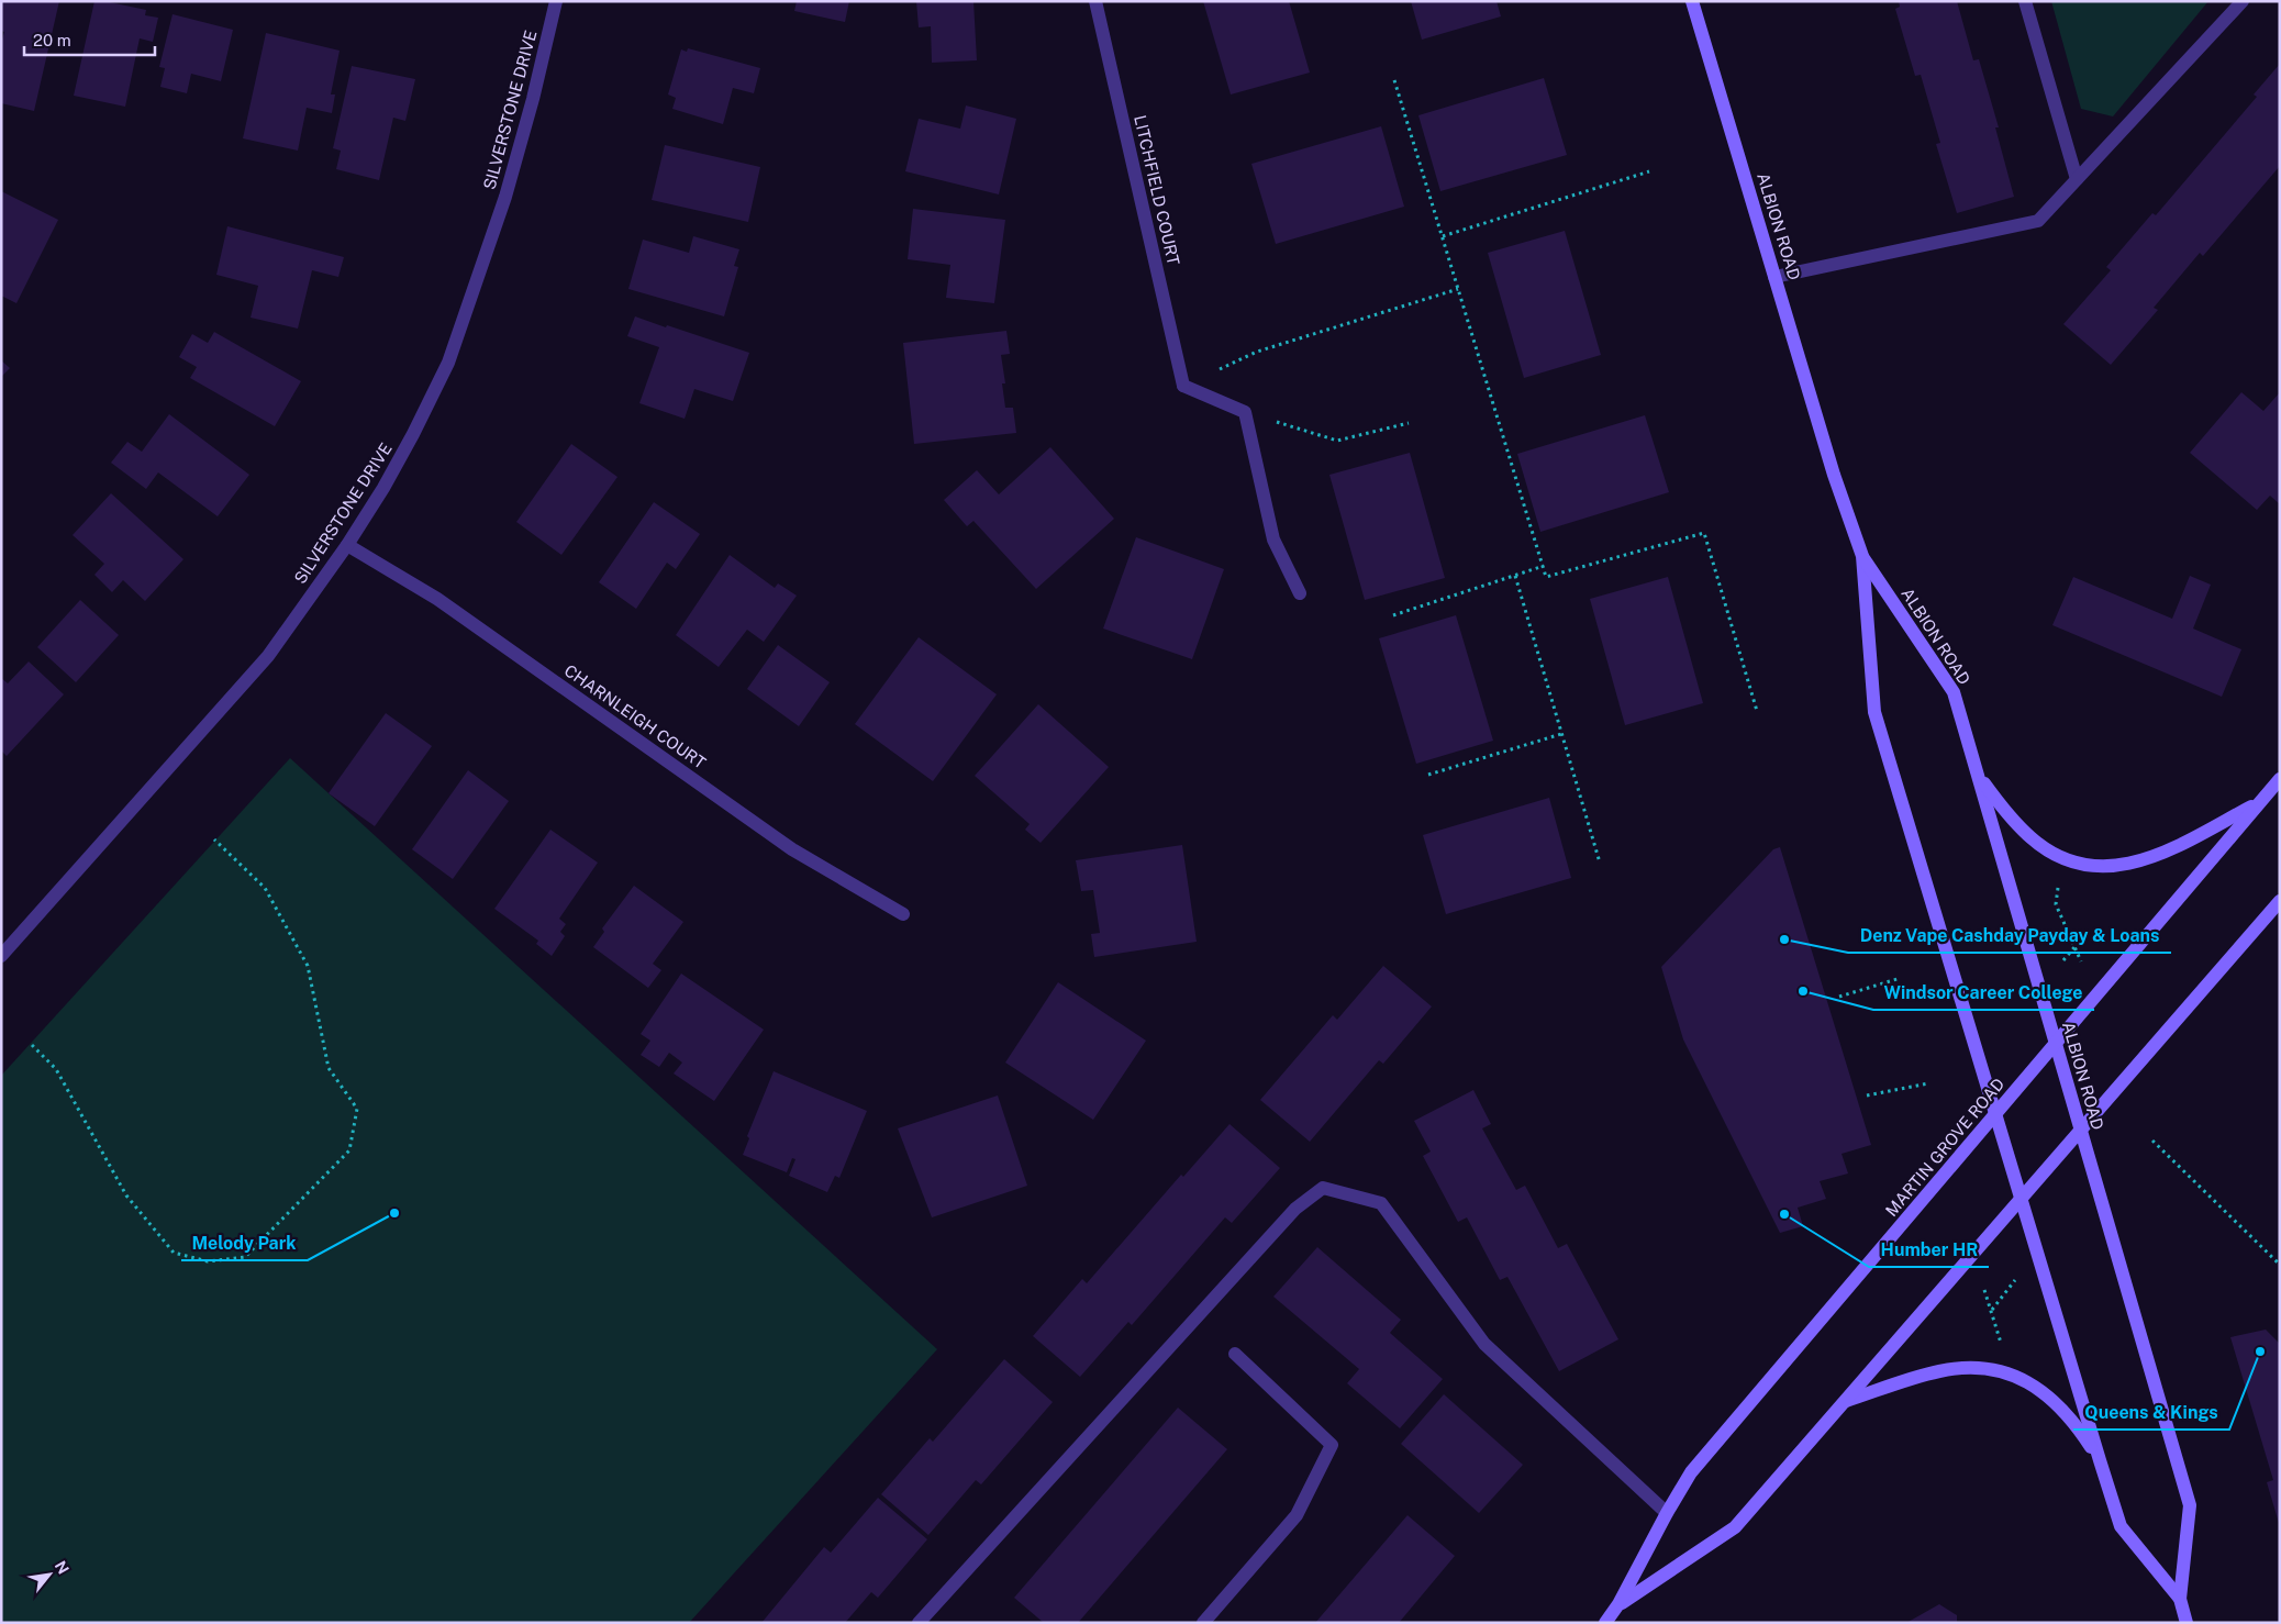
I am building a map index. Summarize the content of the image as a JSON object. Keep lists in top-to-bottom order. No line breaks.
{"streets":{"main road":["ALBION ROAD","MARTIN GROVE ROAD"],"street":["SILVERSTONE DRIVE","LITCHFIELD COURT","CHARNLEIGH COURT"]},"crossings":[["SILVERSTONE DRIVE","CHARNLEIGH COURT"],["ALBION ROAD","MARTIN GROVE ROAD"]],"places":["Denz Vape Cashday Payday & Loans","Windsor Career College","Melody Park","Humber HR","Queens & Kings"],"scale_bar":"20 m","north":"top right"}
